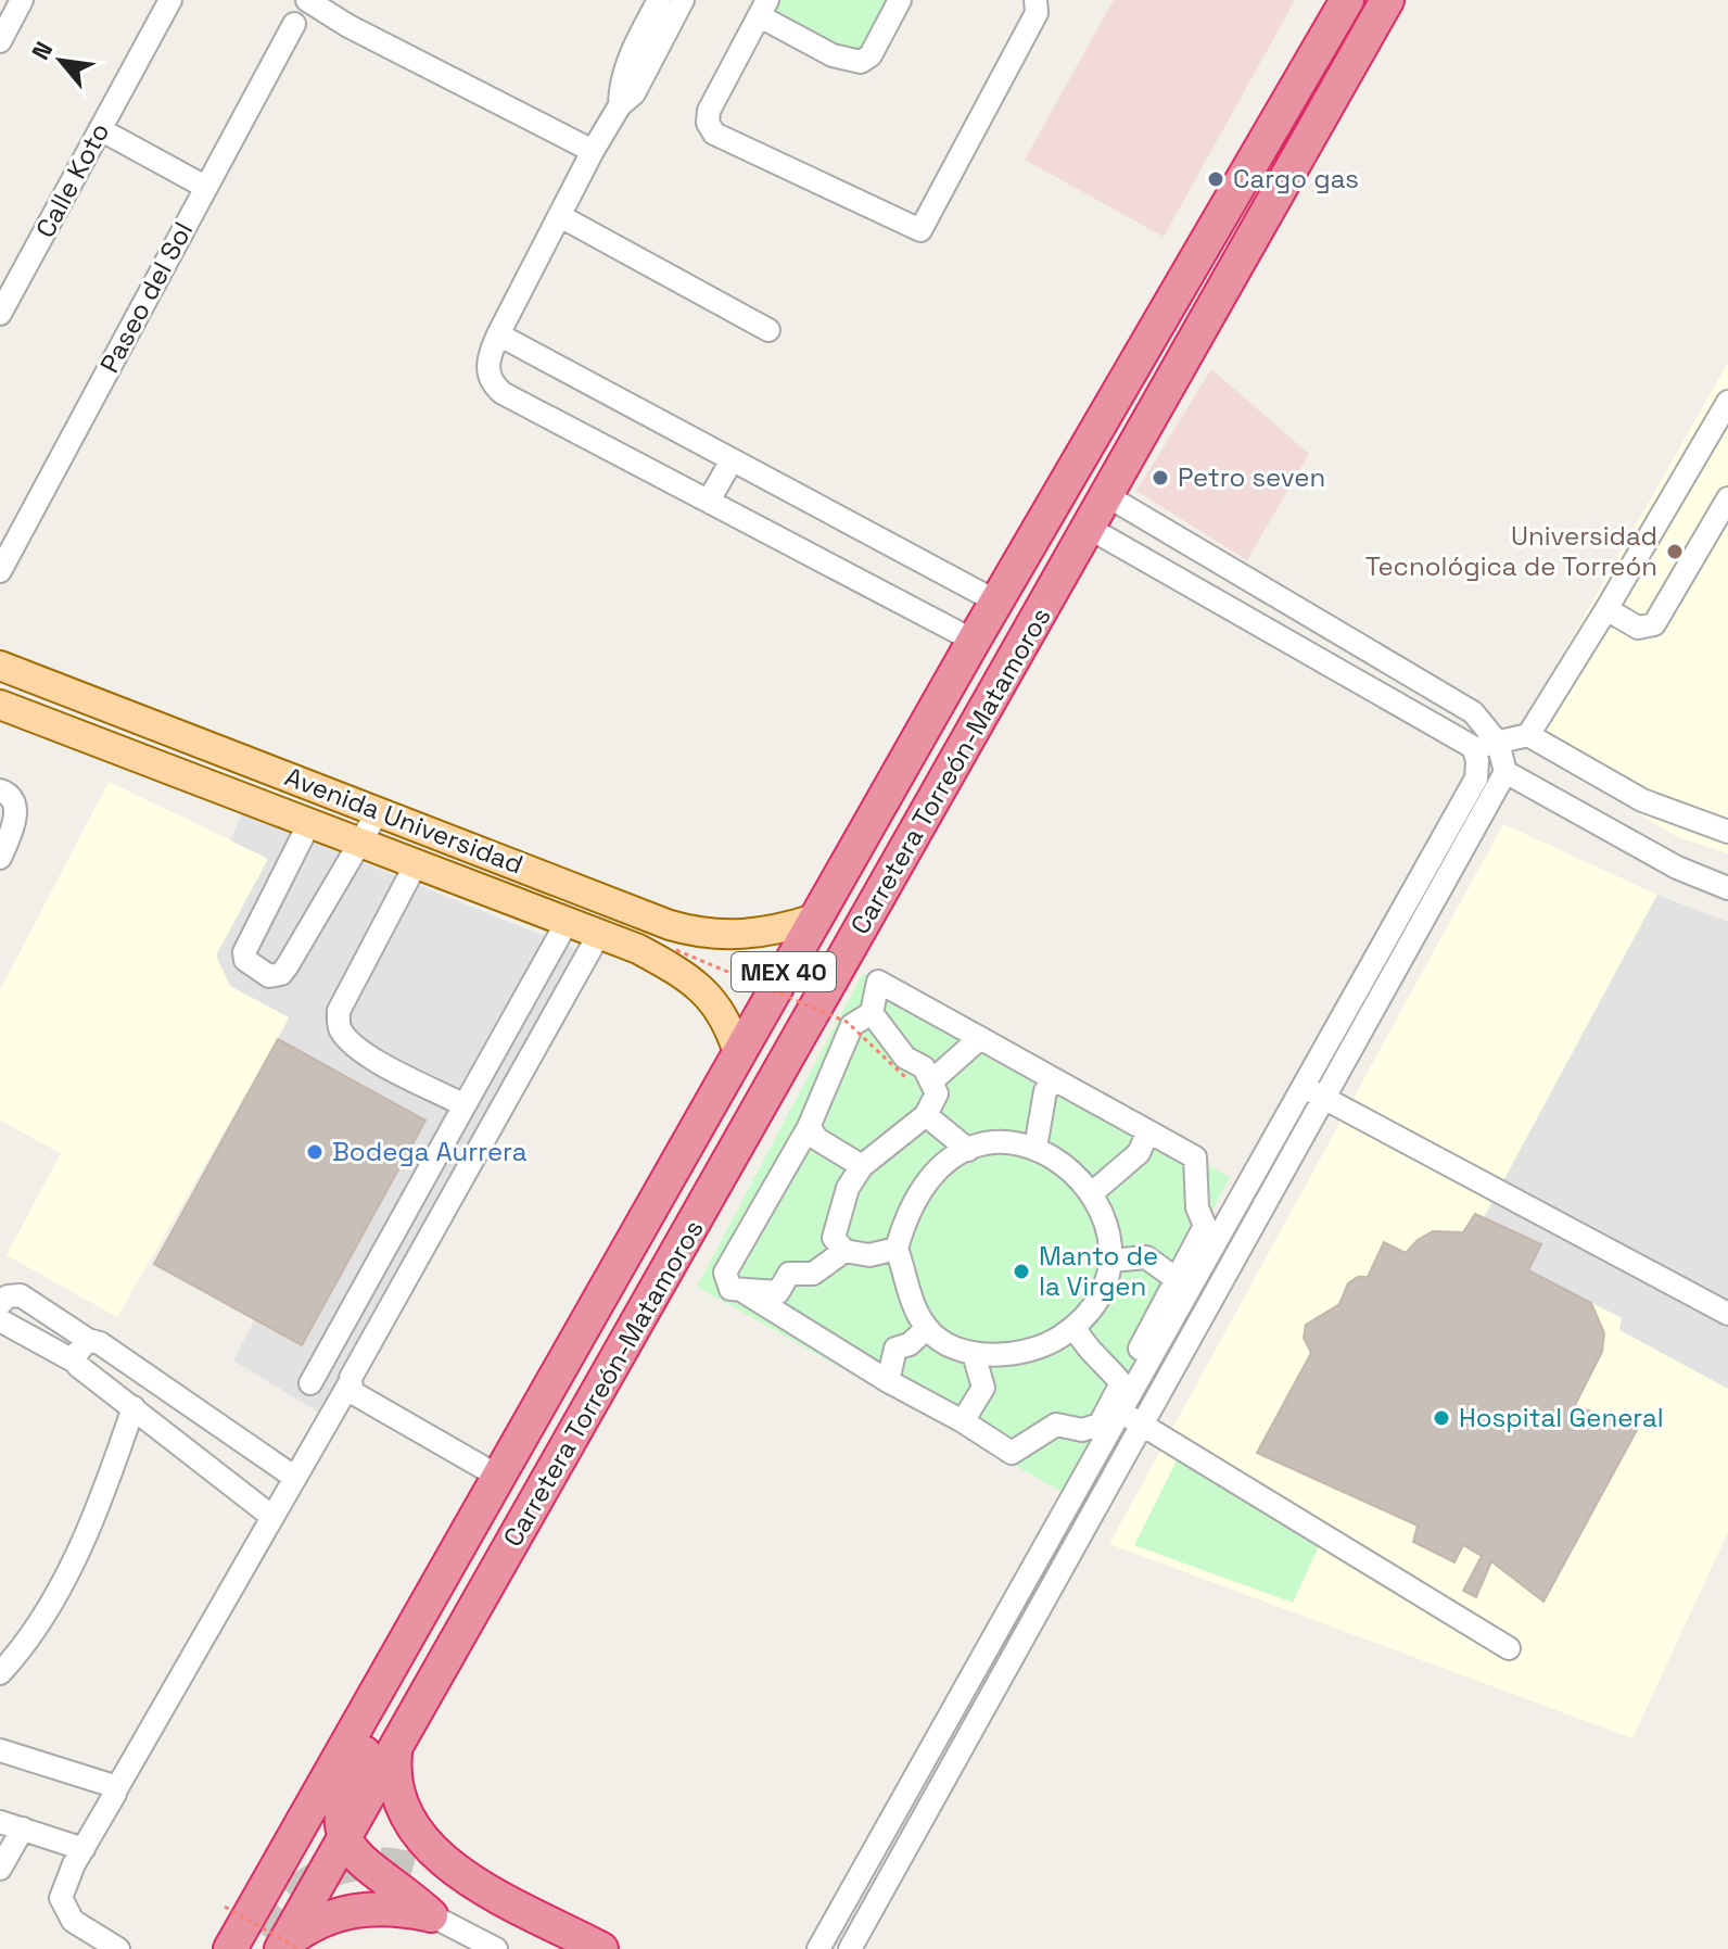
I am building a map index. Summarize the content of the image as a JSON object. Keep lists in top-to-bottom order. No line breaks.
{"streets":{"highway":["Carretera Torreón-Matamoros","MEX 40"],"main road":["Avenida Universidad"],"street":["Calle Koto","Paseo del Sol"]},"crossings":[["Avenida Universidad","MEX 40"]],"places":["Cargo gas","Petro seven","Universidad Tecnológica de Torreón","Bodega Aurrera","Manto de la Virgen","Hospital General"],"north":"top left"}
